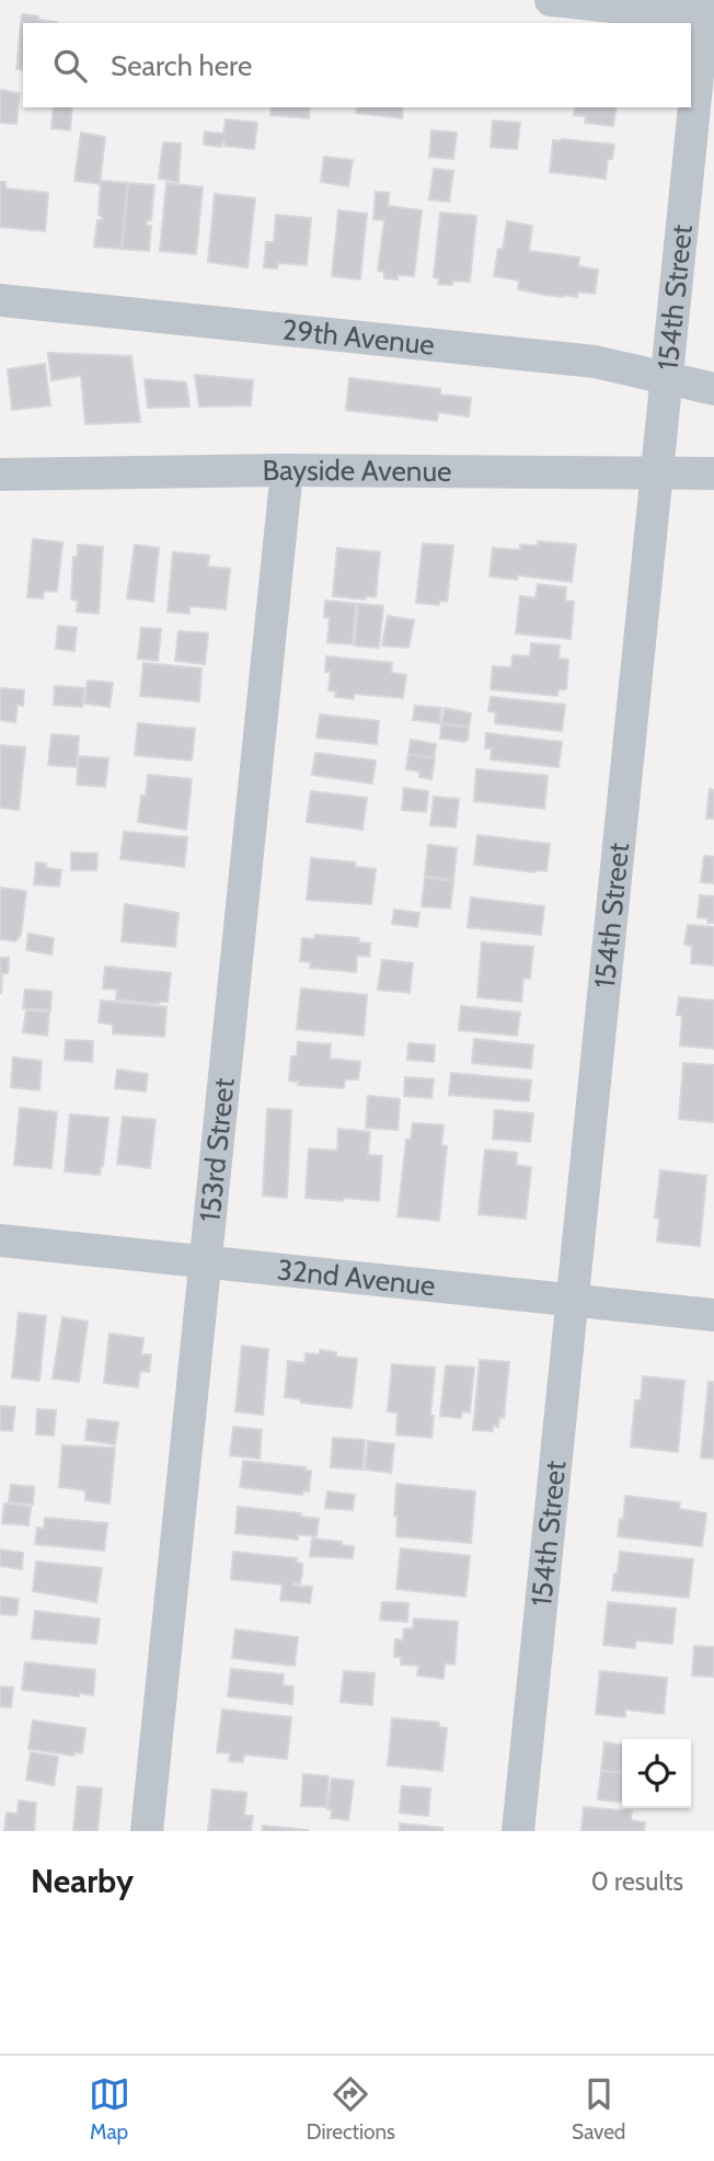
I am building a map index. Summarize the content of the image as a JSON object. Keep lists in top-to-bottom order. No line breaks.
{"streets":{"street":["154th Street","29th Avenue","Bayside Avenue","153rd Street","32nd Avenue"]},"crossings":[["154th Street","29th Avenue"],["154th Street","Bayside Avenue"],["154th Street","32nd Avenue"],["Bayside Avenue","153rd Street"],["153rd Street","32nd Avenue"]],"page":{"search":"Search here","heading":["Nearby","0 results"],"nav":["Map","Directions","Saved"]}}
